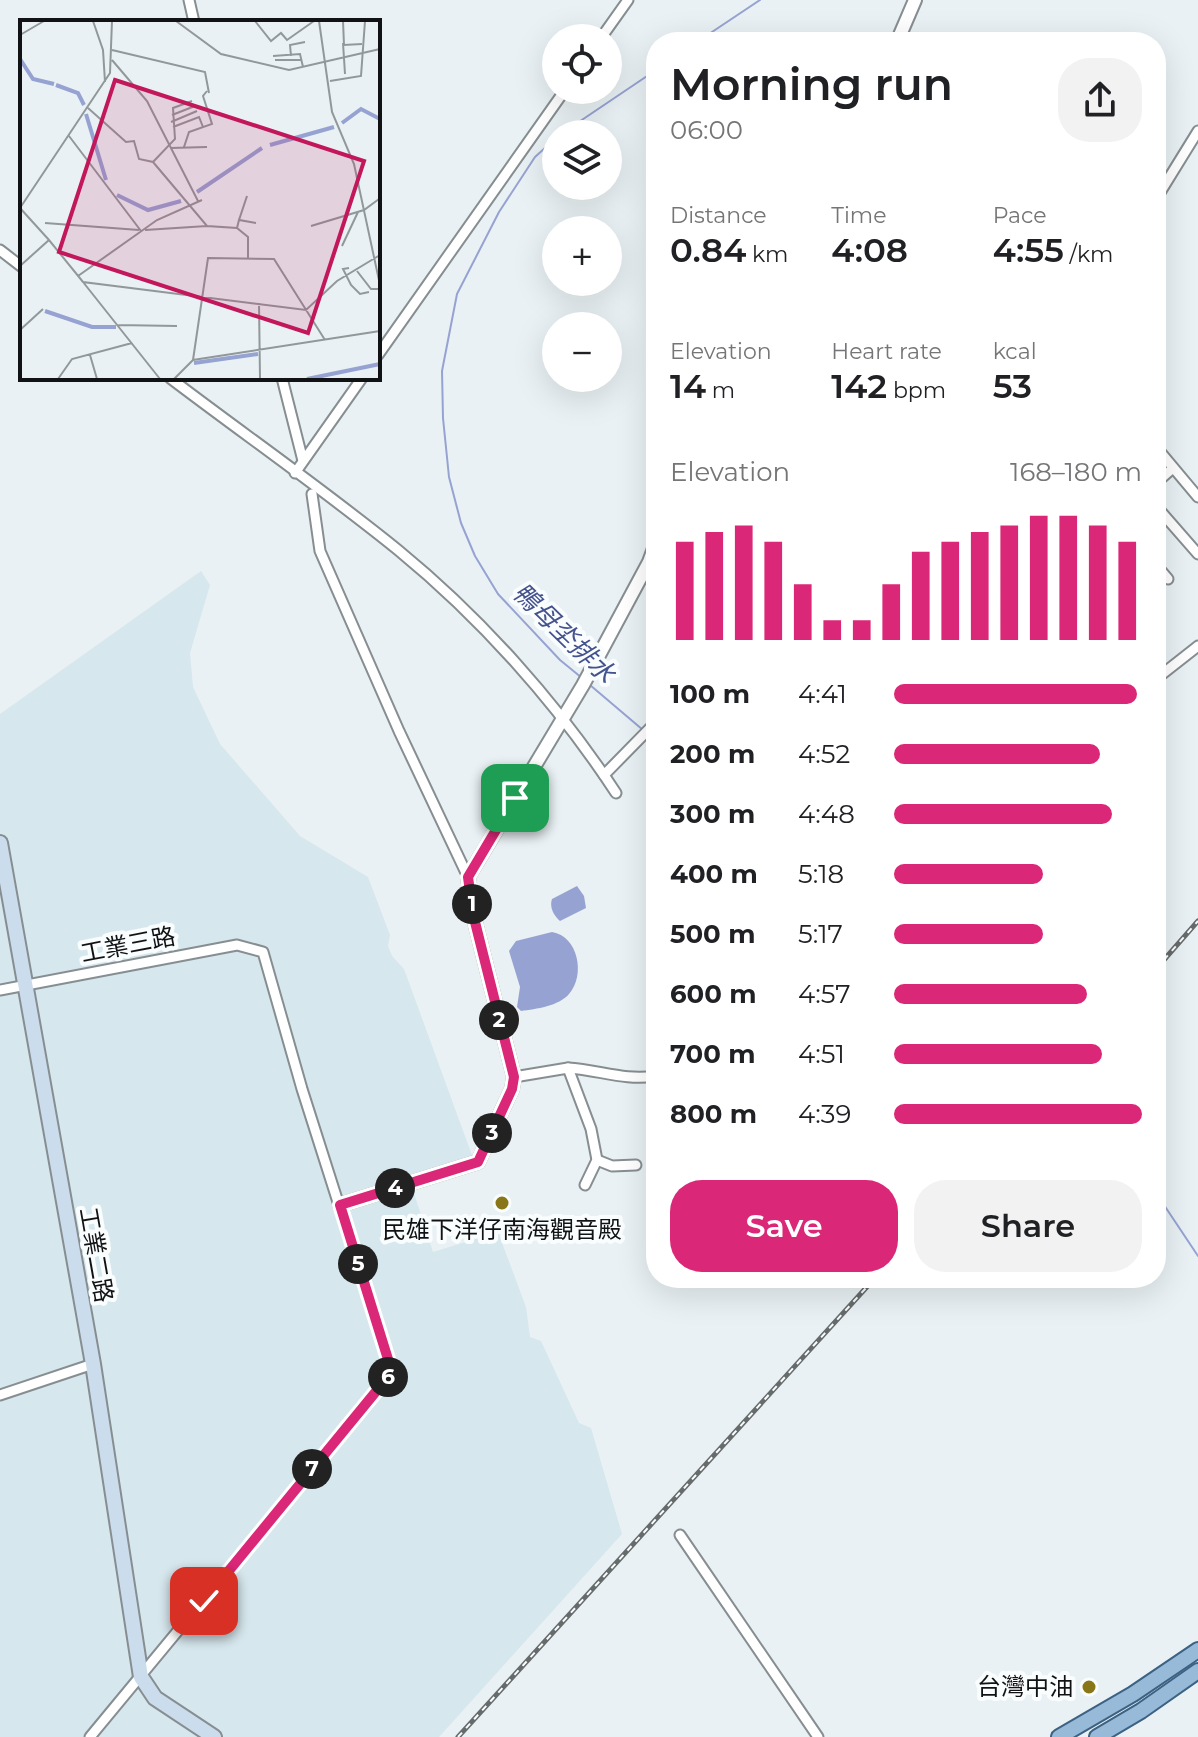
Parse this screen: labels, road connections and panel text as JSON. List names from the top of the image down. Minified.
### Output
{"streets":{"main road":["工業二路"],"street":["工業三路"]},"crossings":[["工業三路","工業二路"]],"water":["鴨母坔排水"],"places":["民雄下洋仔南海觀音殿","台灣中油"],"page":{"map_buttons":["+","−"],"heading":["Morning run","06:00"],"stats":[["Distance","0.84 km"],["Time","4:08"],["Pace","4:55 /km"],["Elevation","14 m"],["Heart rate","142 bpm"],["kcal","53"]],"chart":["Elevation","168–180 m"],"list":[{"name":"100 m","note":"4:41"},{"name":"200 m","note":"4:52"},{"name":"300 m","note":"4:48"},{"name":"400 m","note":"5:18"},{"name":"500 m","note":"5:17"},{"name":"600 m","note":"4:57"},{"name":"700 m","note":"4:51"},{"name":"800 m","note":"4:39"}],"pins":["1","2","3","4","5","6","7"],"buttons":["Save","Share"]}}
